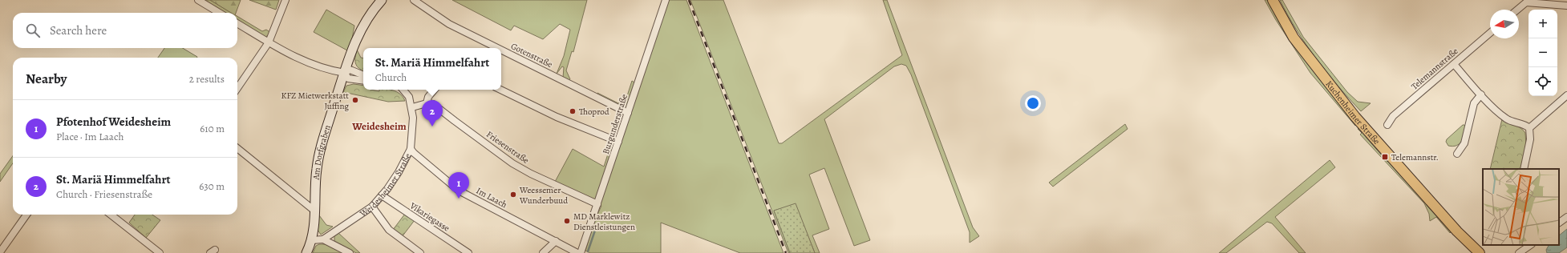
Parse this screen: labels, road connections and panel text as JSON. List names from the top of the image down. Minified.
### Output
{"streets":{"main road":["Kuchenheimer Straße"],"street":["Gotenstraße","Telemannstraße","Burgunderstraße","Friesenstraße","Am Dorfgraben","Weidesheimer Straße","Im Laach","Vikariegasse"]},"crossings":[["Gotenstraße","Burgunderstraße"],["Burgunderstraße","Friesenstraße"],["Weidesheimer Straße","Im Laach"],["Weidesheimer Straße","Vikariegasse"]],"districts":["Weidesheim"],"places":{"other":["KFZ Mietwerkstatt Juffing","Thoprod","Weessemer Wunderbuud","MD Marklewitz Dienstleistungen"],"transit":["Telemannstr."]},"north":"left","page":{"map_buttons":["+","−"],"search":"Search here","popup":["St. Mariä Himmelfahrt","Church"],"heading":["Nearby","2 results"],"list":[{"mark":"1","name":"Pfotenhof Weidesheim","note":"Place · Im Laach","value":"610 m"},{"mark":"2","name":"St. Mariä Himmelfahrt","note":"Church · Friesenstraße","value":"630 m"}],"pins":["2","1"]}}
